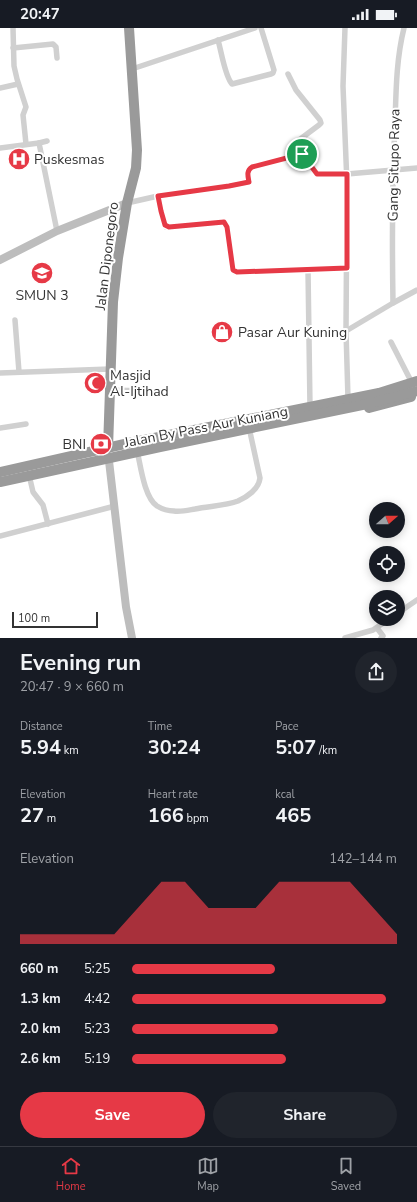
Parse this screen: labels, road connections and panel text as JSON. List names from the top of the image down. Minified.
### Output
{"streets":{"highway":["Jalan Diponegoro","Jalan By Pass Aur Kuniang"],"street":["Gang Situpo Raya"]},"crossings":[["Jalan Diponegoro","Jalan By Pass Aur Kuniang"]],"places":{"hospital":["Puskesmas"],"school or university":["SMUN 3"],"shop":["Pasar Aur Kuning"],"mosque":["Masjid Al-Ijtihad"],"bank":["BNI"]},"scale_bar":"100 m","north":"right","page":{"status":"20:47","scale":"100 m","heading":["Evening run","20:47 · 9 × 660 m"],"stats":[["Distance","5.94 km"],["Time","30:24"],["Pace","5:07 /km"],["Elevation","27 m"],["Heart rate","166 bpm"],["kcal","465"]],"chart":["Elevation","142–144 m"],"list":[{"name":"660 m","note":"5:25"},{"name":"1.3 km","note":"4:42"},{"name":"2.0 km","note":"5:23"},{"name":"2.6 km","note":"5:19"}],"buttons":["Save","Share"],"tabs":["Home","Map","Saved"]}}
